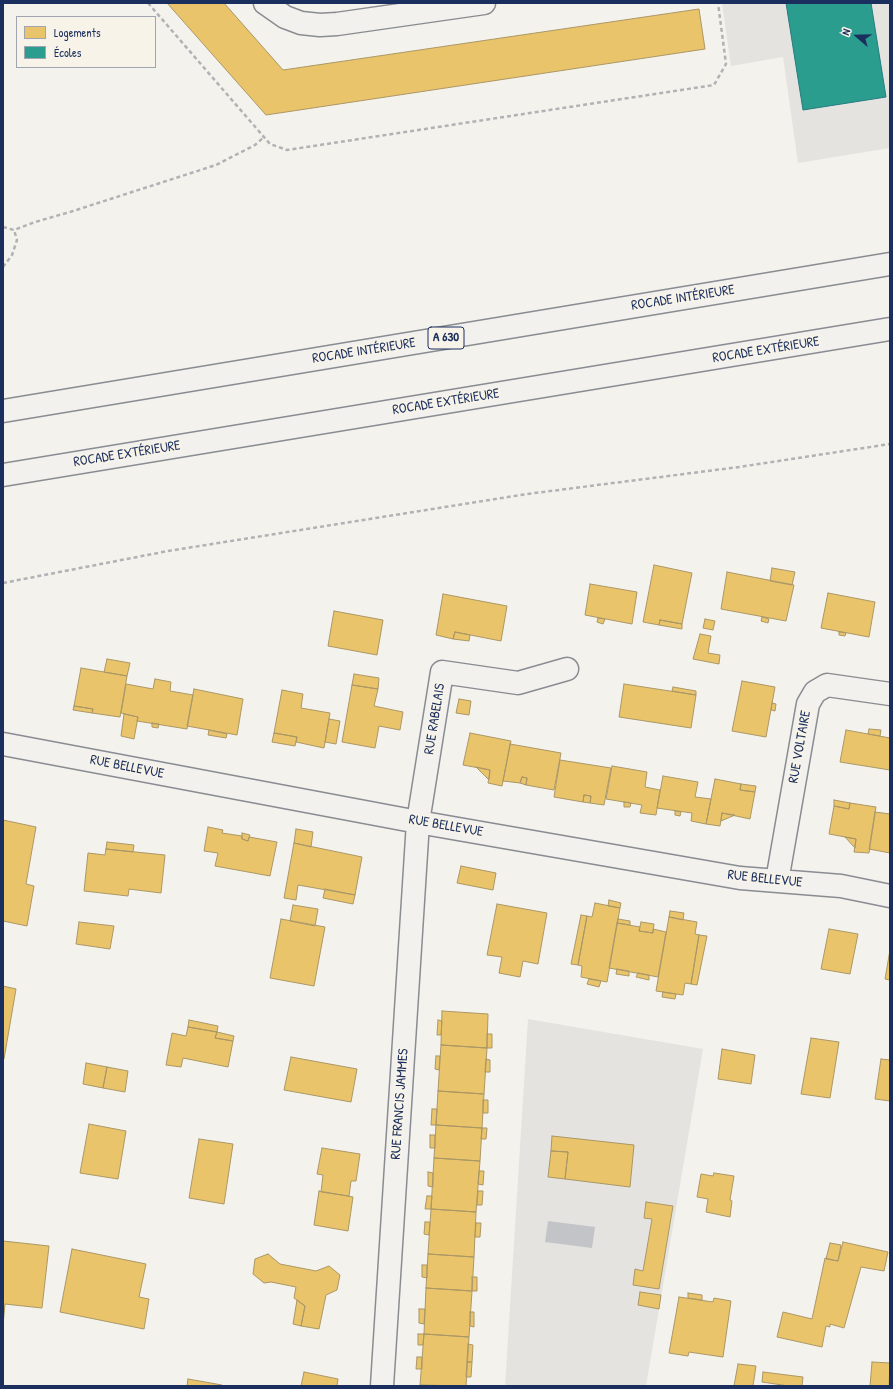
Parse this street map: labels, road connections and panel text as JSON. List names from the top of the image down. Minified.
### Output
{"streets":{"main road":["ROCADE INTÉRIEURE","A 630","ROCADE EXTÉRIEURE","RUE RABELAIS","RUE VOLTAIRE","RUE BELLEVUE","RUE FRANCIS JAMMES"]},"crossings":[["RUE RABELAIS","RUE BELLEVUE"],["RUE RABELAIS","RUE FRANCIS JAMMES"],["RUE VOLTAIRE","RUE BELLEVUE"],["RUE BELLEVUE","RUE FRANCIS JAMMES"]],"legend":["Logements","Écoles"],"north":"left"}
